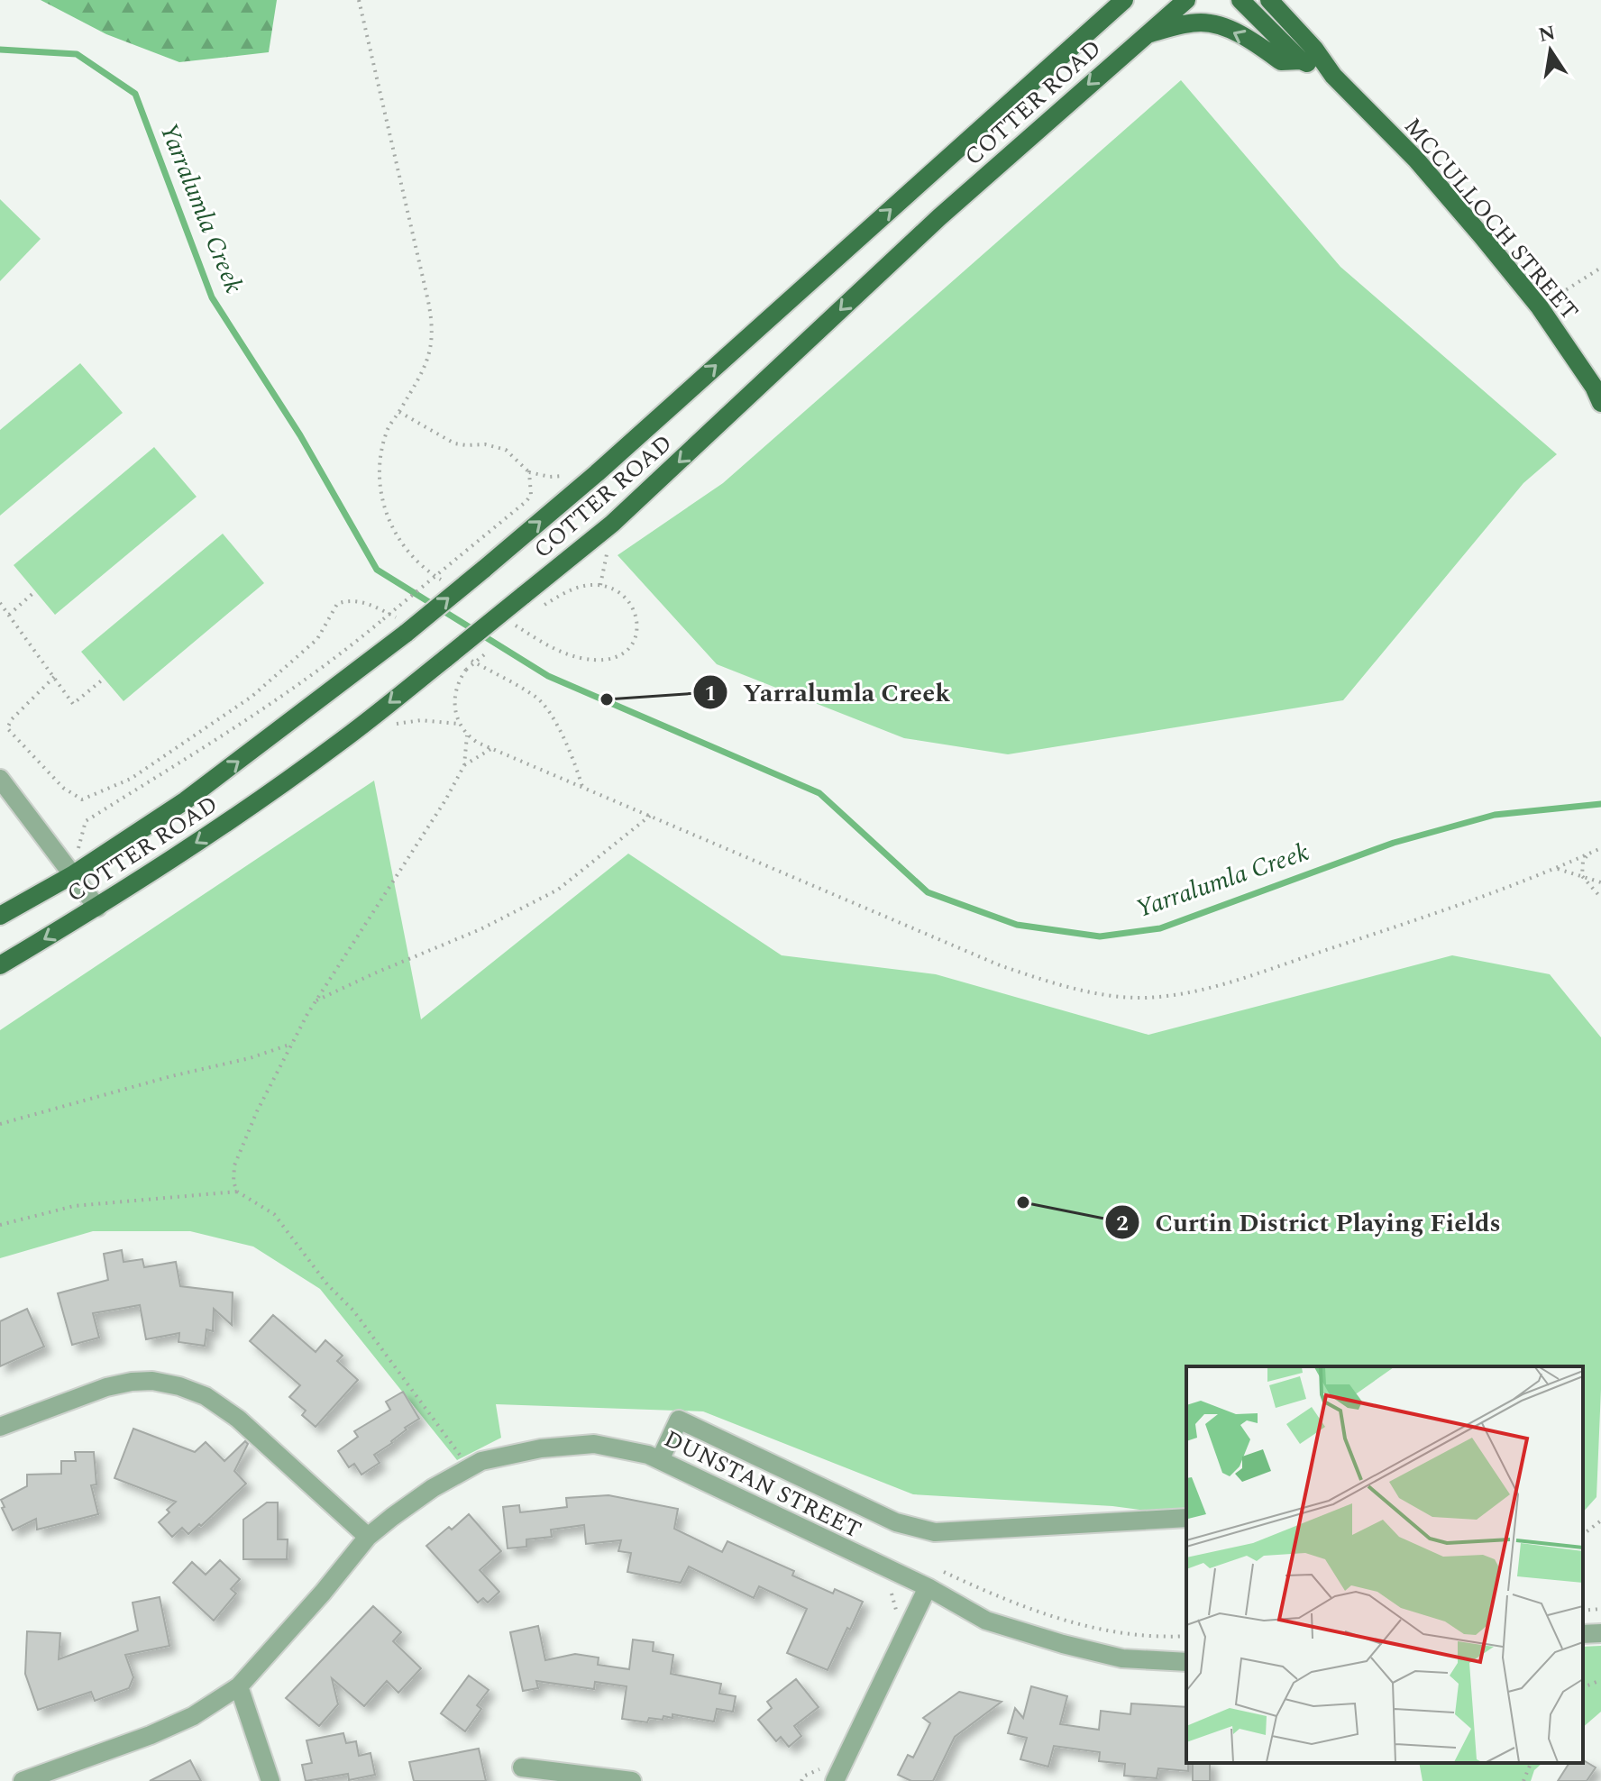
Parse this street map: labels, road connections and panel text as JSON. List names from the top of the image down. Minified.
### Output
{"streets":{"main road":["COTTER ROAD","MCCULLOCH STREET"],"street":["DUNSTAN STREET"]},"water":["Yarralumla Creek"],"places":["Yarralumla Creek","Curtin District Playing Fields"],"north":"top"}
